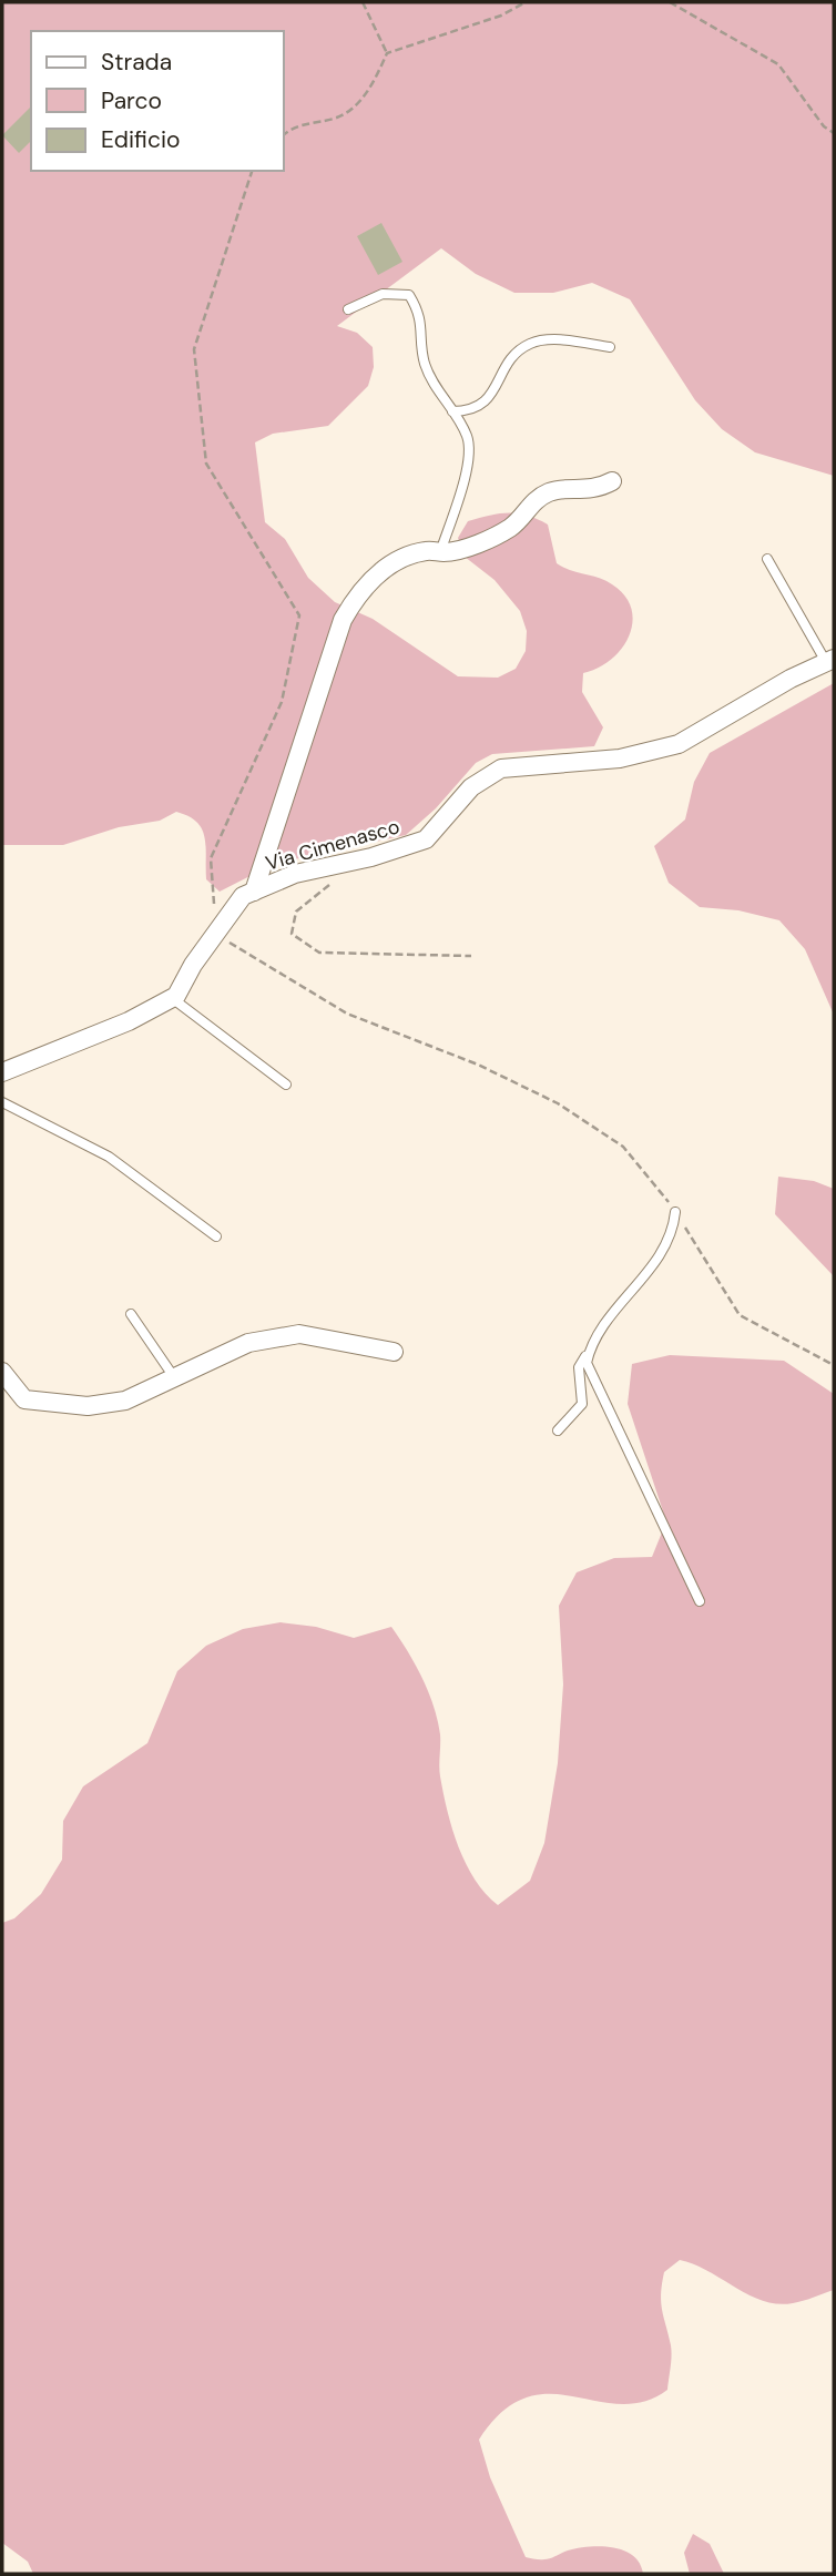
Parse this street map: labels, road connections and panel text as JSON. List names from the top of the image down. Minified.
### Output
{"streets":{"street":["Via Cimenasco"]},"legend":["Strada","Parco","Edificio"]}
